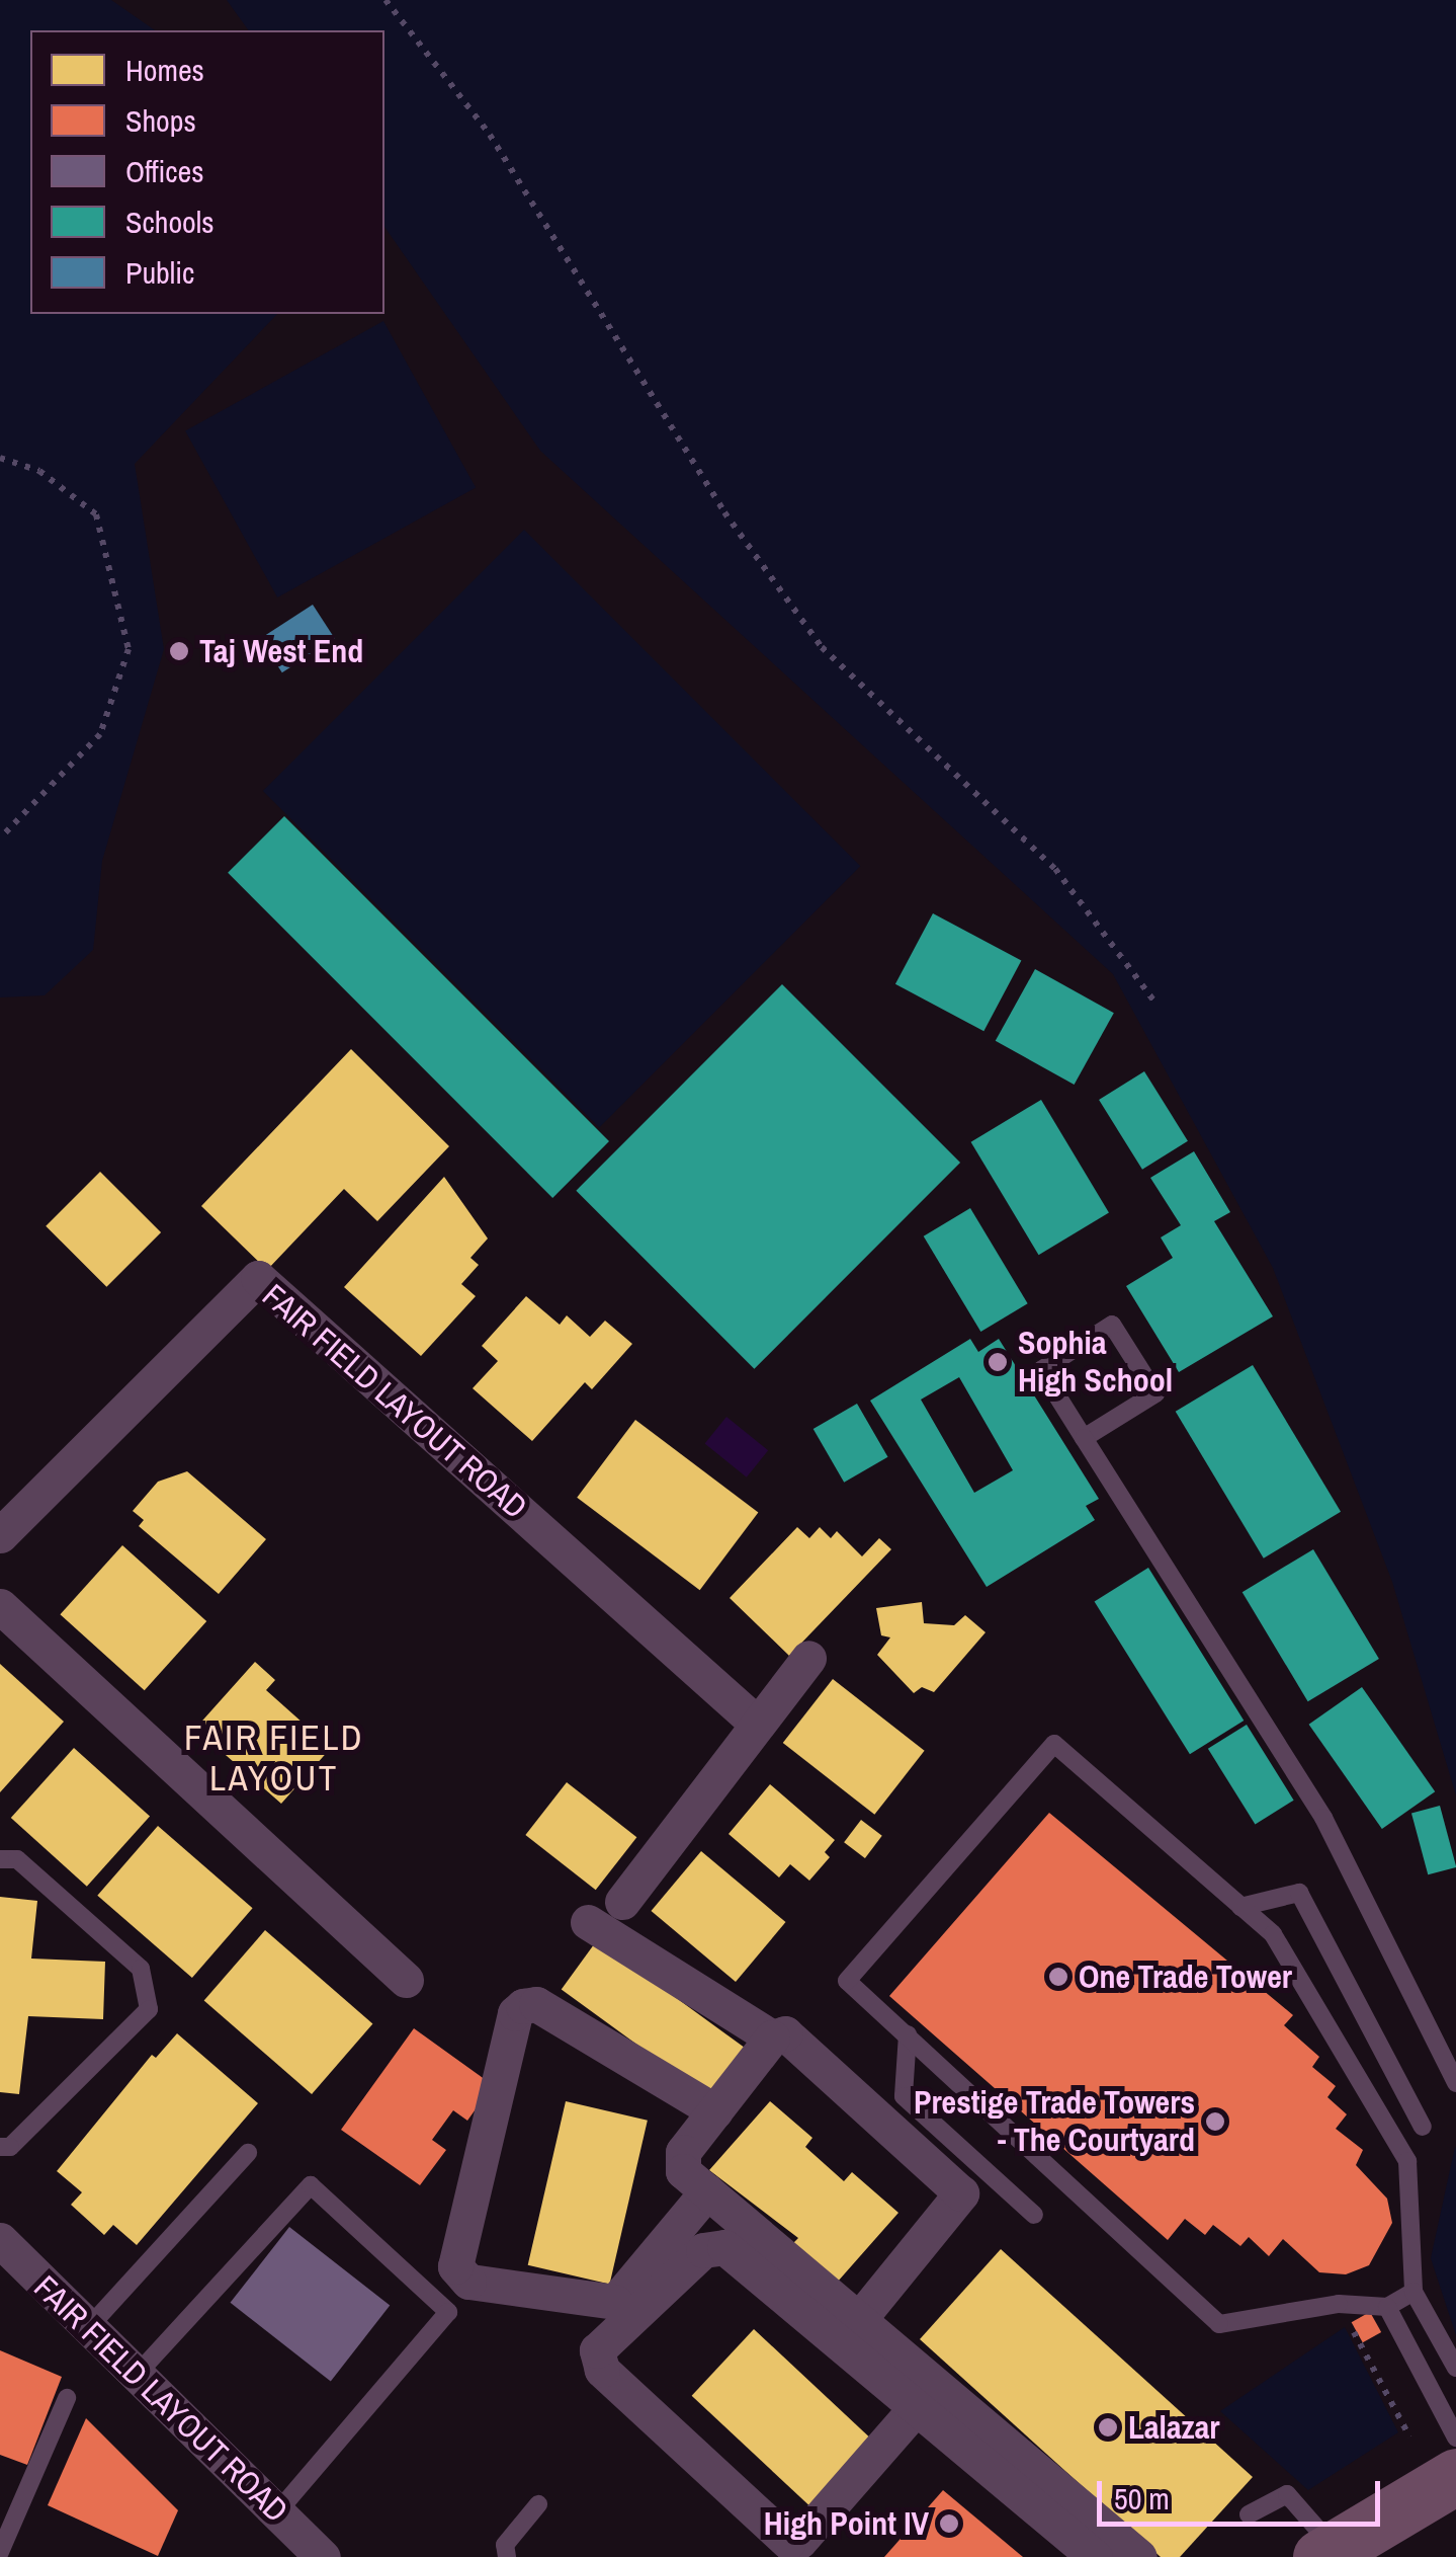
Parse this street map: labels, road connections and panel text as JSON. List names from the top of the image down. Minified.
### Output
{"streets":{"street":["FAIR FIELD LAYOUT ROAD"]},"districts":["FAIR FIELD LAYOUT"],"places":["Taj West End","Sophia High School","One Trade Tower","Prestige Trade Towers - The Courtyard","Lalazar","High Point IV"],"legend":["Homes","Shops","Offices","Schools","Public"],"scale_bar":"50 m"}
